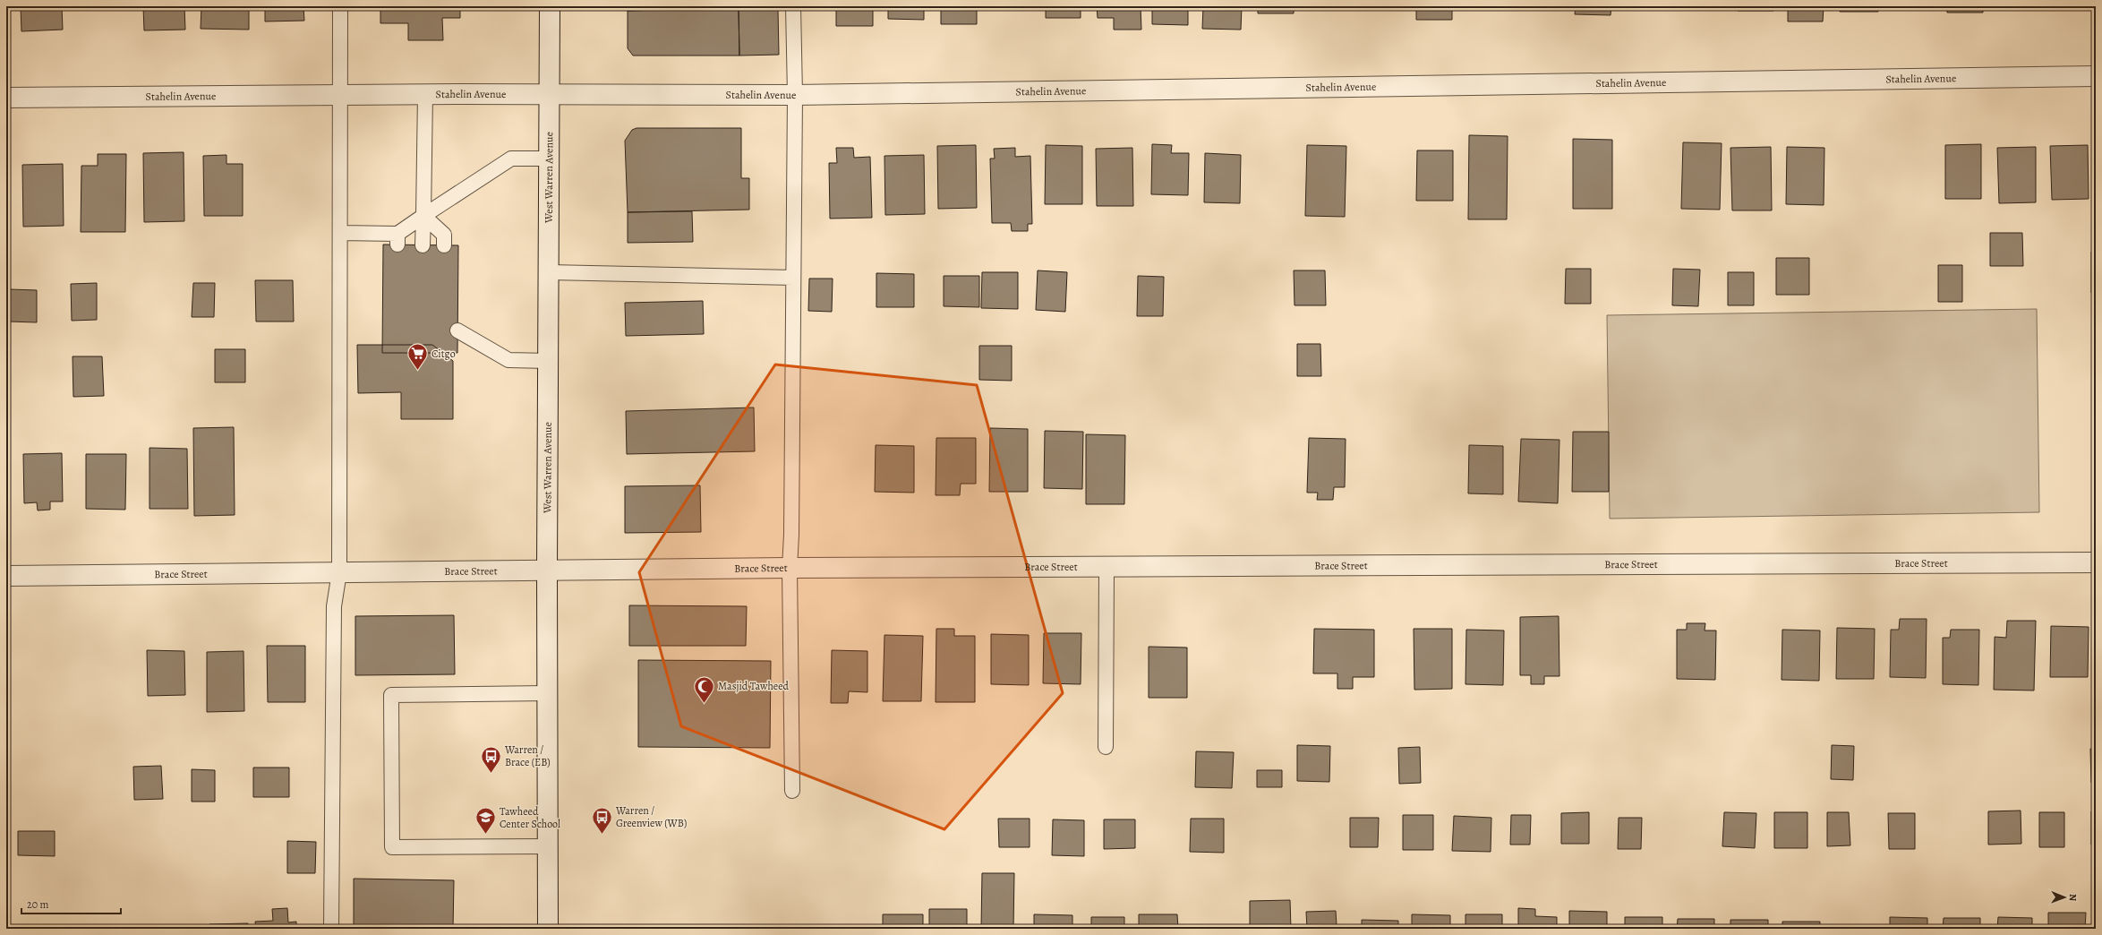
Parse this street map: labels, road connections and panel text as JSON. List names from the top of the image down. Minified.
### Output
{"streets":{"street":["Stahelin Avenue","West Warren Avenue","Brace Street"]},"crossings":[["Stahelin Avenue","West Warren Avenue"],["West Warren Avenue","Brace Street"]],"places":{"supermarket":["Citgo"],"mosque":["Masjid Tawheed"],"bus stop":["Warren / Brace (EB)","Warren / Greenview (WB)"],"school or university":["Tawheed Center School"]},"scale_bar":"20 m","north":"right"}
